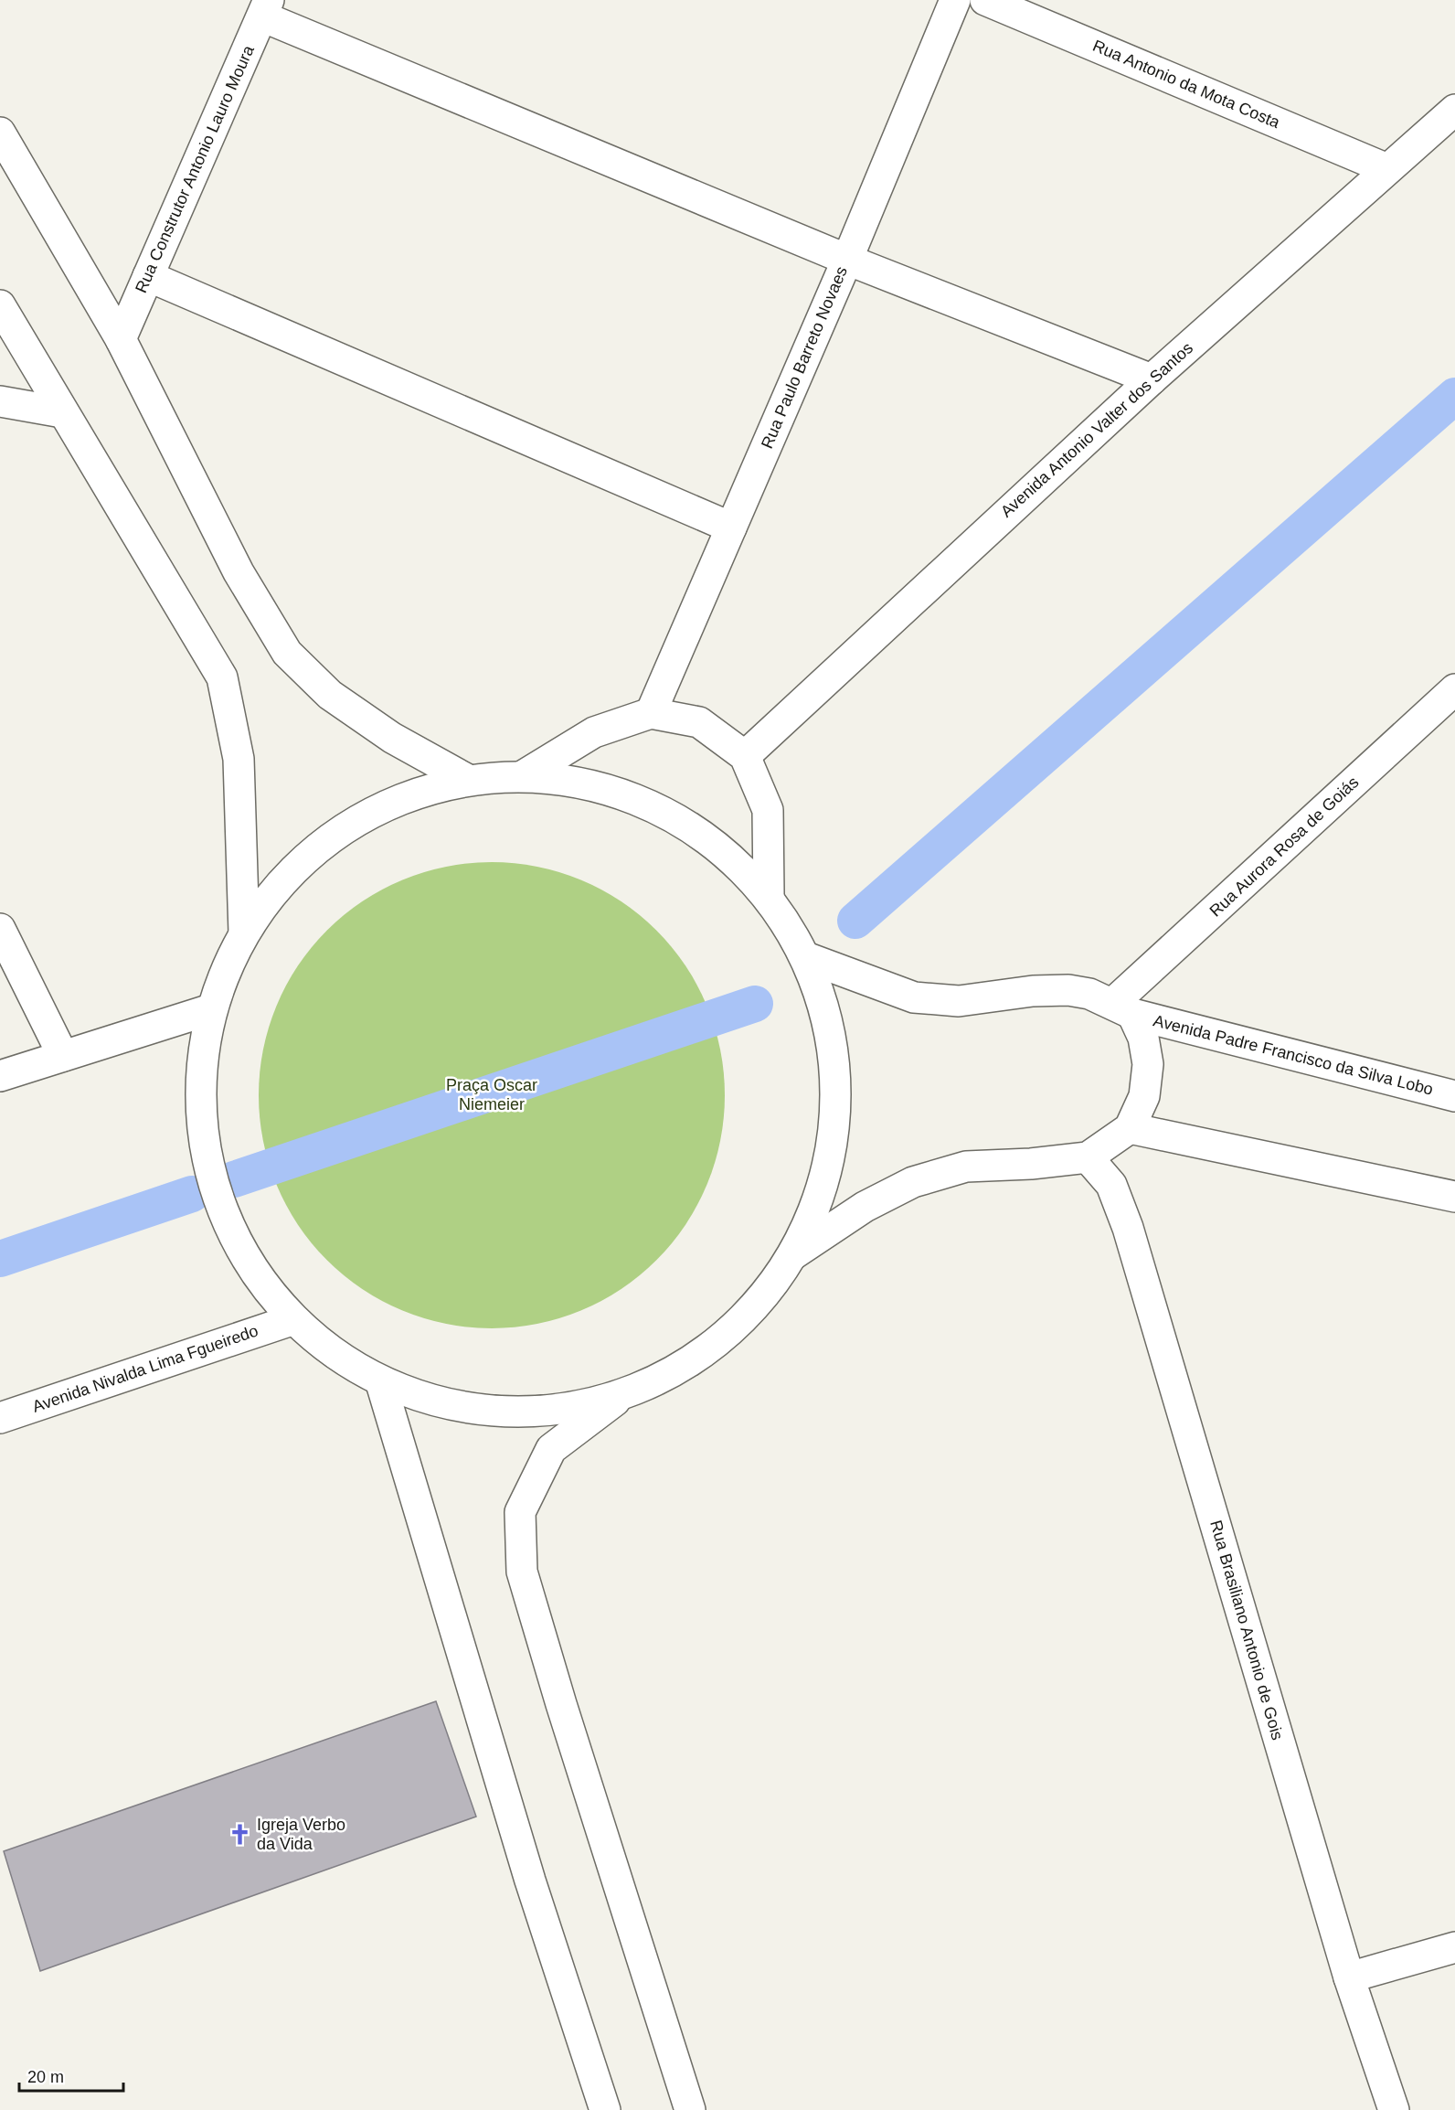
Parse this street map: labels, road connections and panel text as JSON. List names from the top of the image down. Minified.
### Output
{"streets":{"street":["Rua Antonio da Mota Costa","Rua Construtor Antonio Lauro Moura","Rua Paulo Barreto Novaes","Avenida Antonio Valter dos Santos","Rua Aurora Rosa de Goiás","Avenida Padre Francisco da Silva Lobo","Avenida Nivalda Lima Fgueiredo","Rua Brasiliano Antonio de Gois"]},"crossings":[["Rua Antonio da Mota Costa","Avenida Antonio Valter dos Santos"],["Rua Aurora Rosa de Goiás","Avenida Padre Francisco da Silva Lobo"]],"parks":["Praça Oscar Niemeier"],"places":{"church":["Igreja Verbo da Vida"]},"scale_bar":"20 m"}
